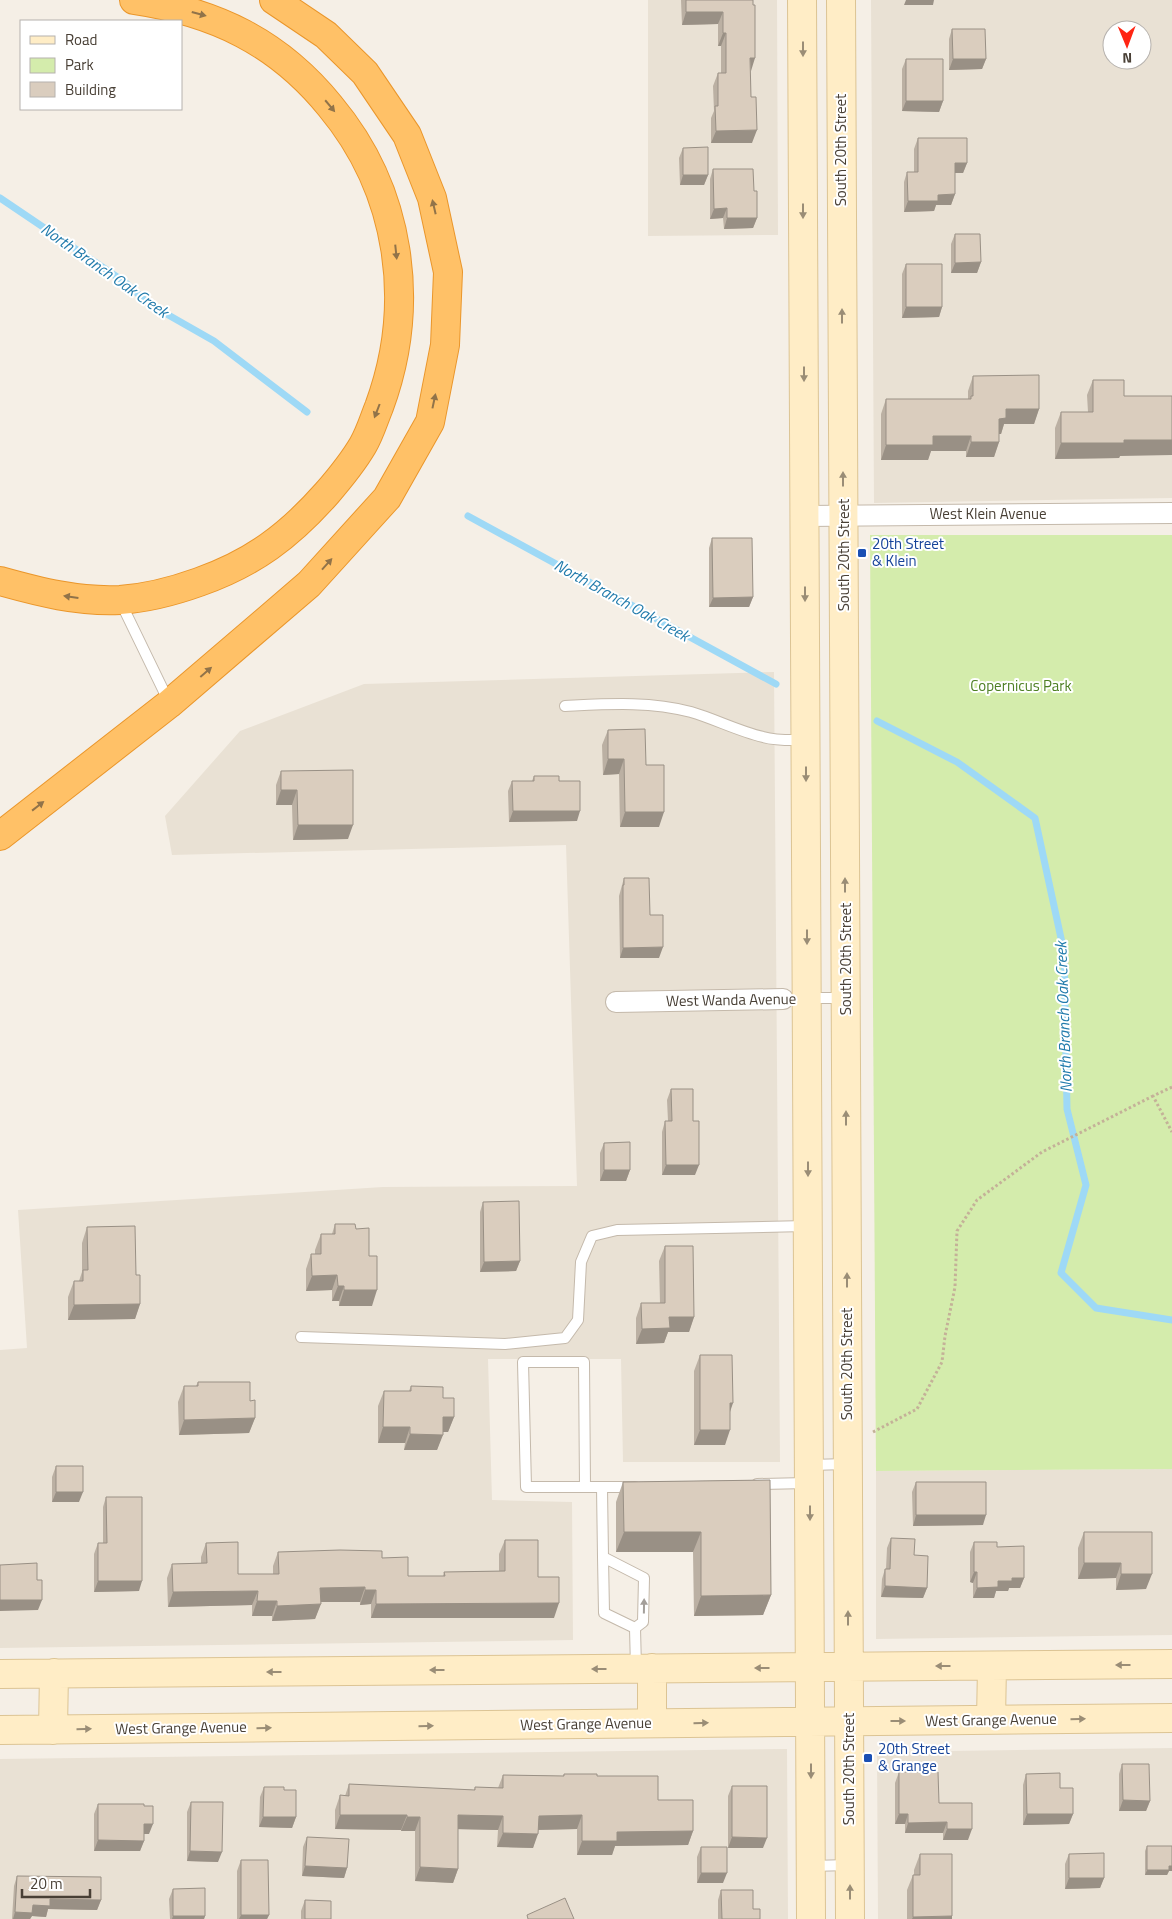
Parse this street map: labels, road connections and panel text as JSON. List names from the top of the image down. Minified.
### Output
{"streets":{"street":["South 20th Street","West Klein Avenue","West Wanda Avenue","West Grange Avenue"]},"crossings":[["South 20th Street","West Klein Avenue"],["South 20th Street","West Wanda Avenue"],["South 20th Street","West Grange Avenue"]],"water":["North Branch Oak Creek"],"parks":["Copernicus Park"],"places":{"transit":["20th Street & Klein","20th Street & Grange"]},"legend":["Road","Park","Building"],"scale_bar":"20 m","north":"bottom"}
